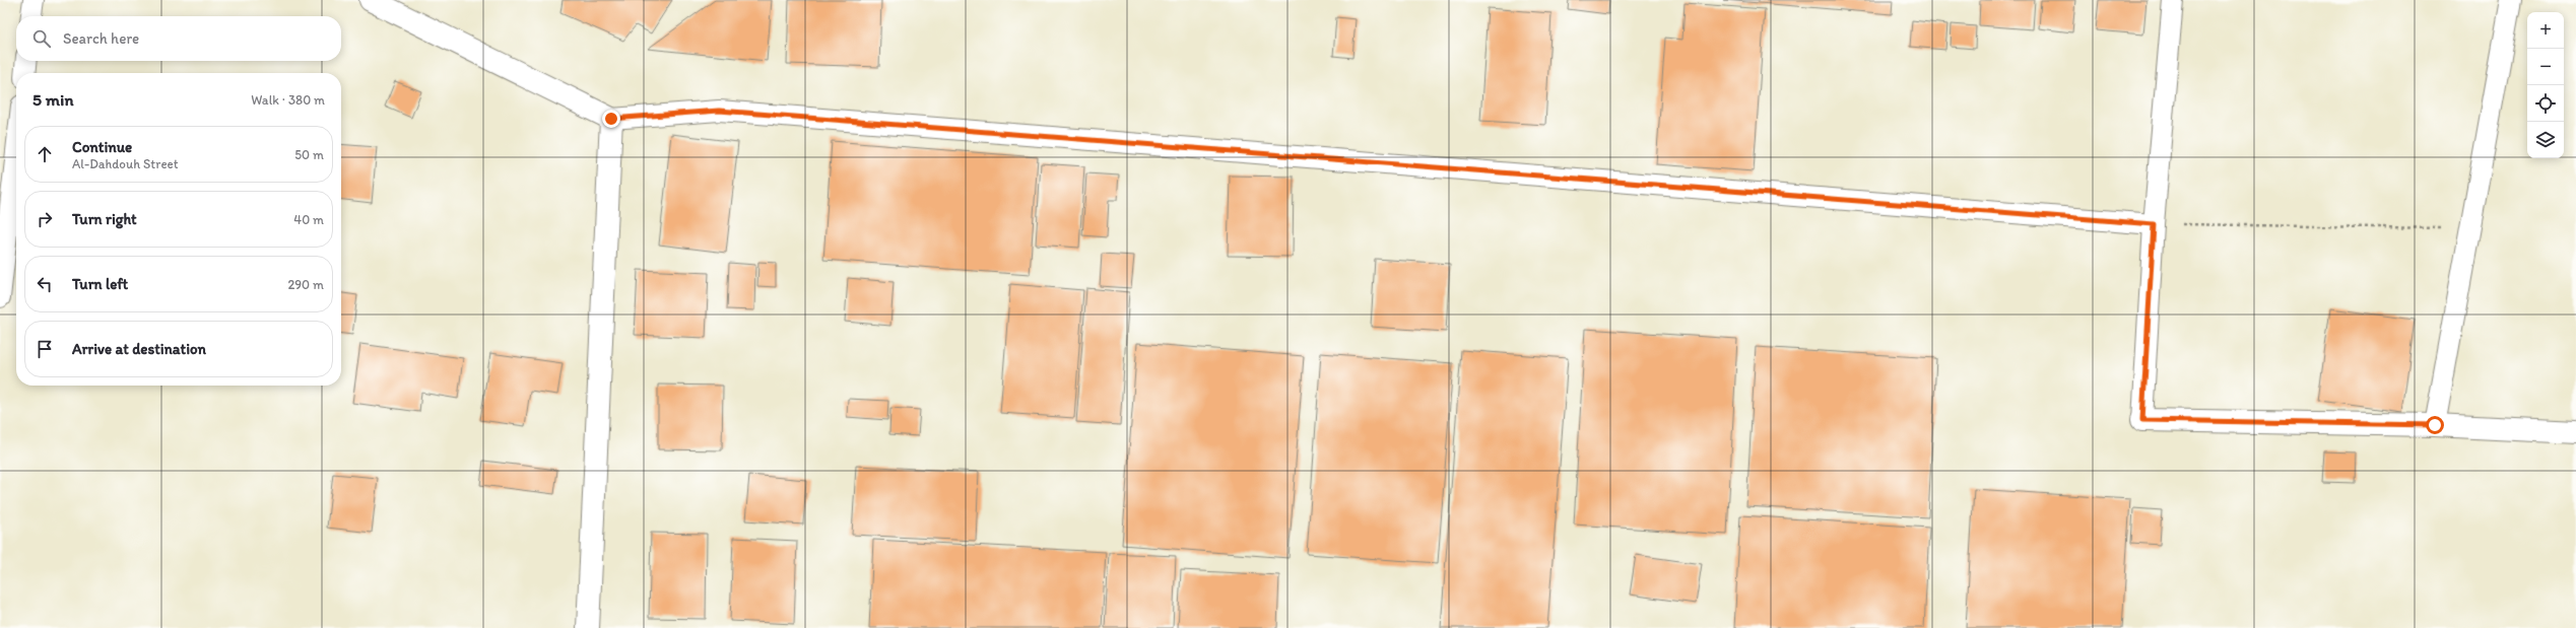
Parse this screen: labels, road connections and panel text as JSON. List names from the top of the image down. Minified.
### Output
{"page":{"map_buttons":["+","−"],"search":"Search here","heading":["5 min","Walk · 380 m"],"list":[["Continue","Al-Dahdouh Street","50 m"],["Turn right","40 m"],["Turn left","290 m"],"Arrive at destination"]}}
